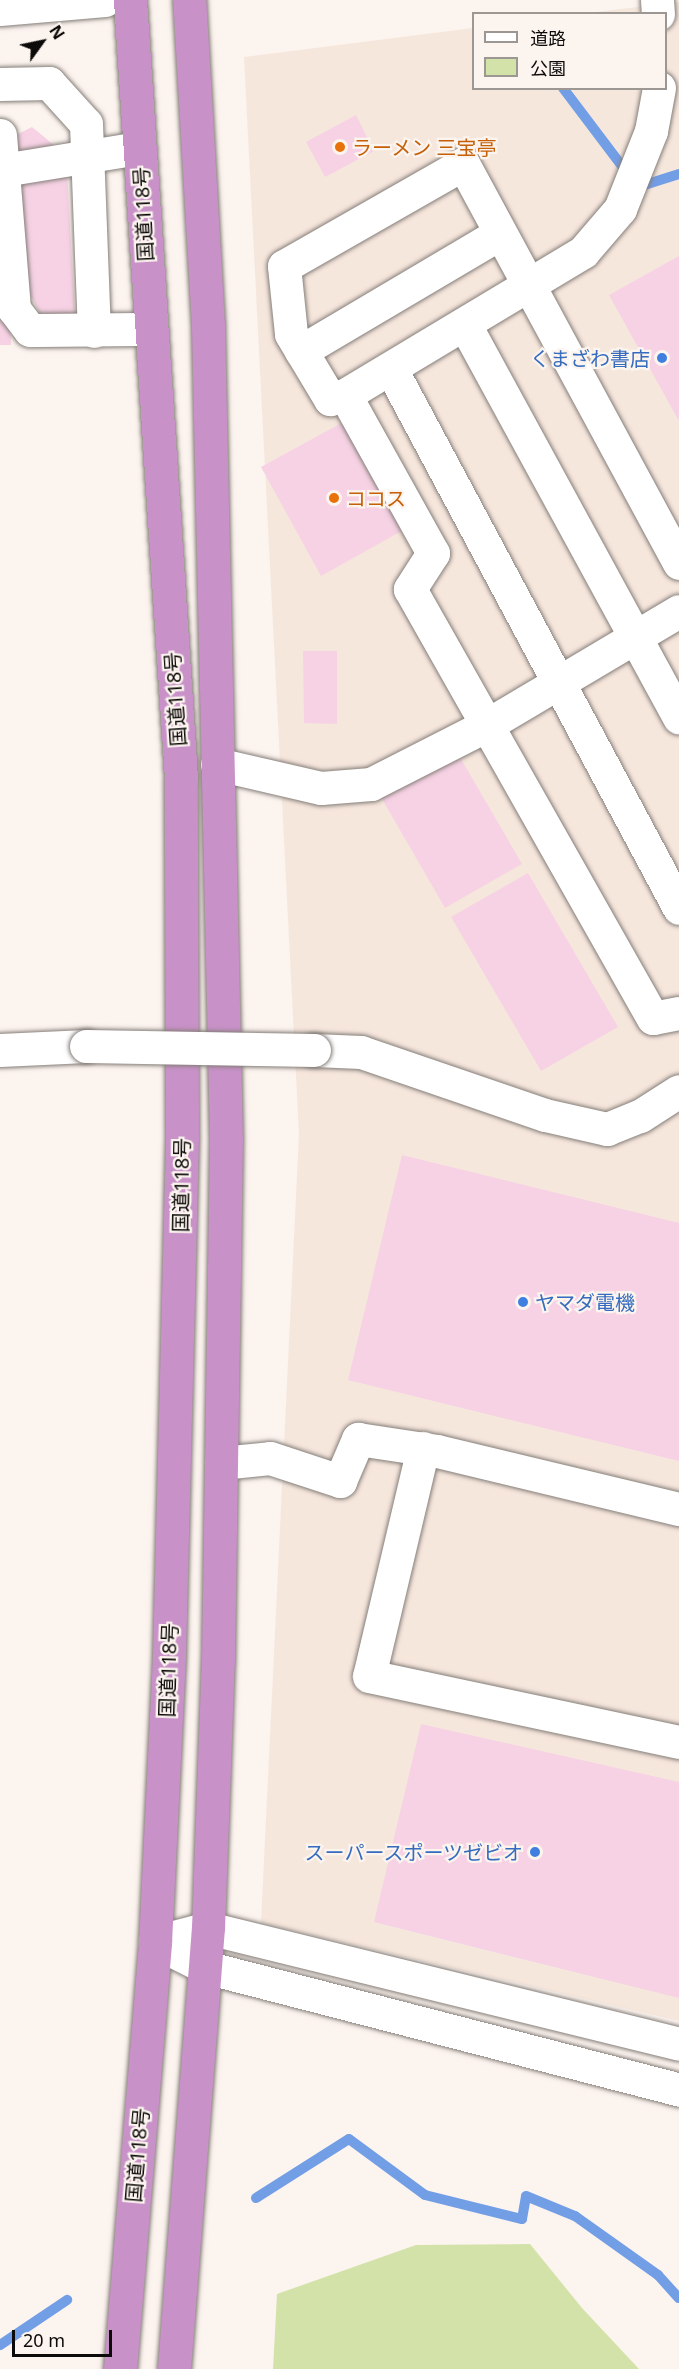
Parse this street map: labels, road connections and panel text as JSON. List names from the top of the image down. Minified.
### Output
{"streets":{"highway":["国道118号"]},"places":["ラーメン 三宝亭","くまざわ書店","ココス","ヤマダ電機","スーパースポーツゼビオ"],"legend":["道路","公園"],"scale_bar":"20 m","north":"top right"}
